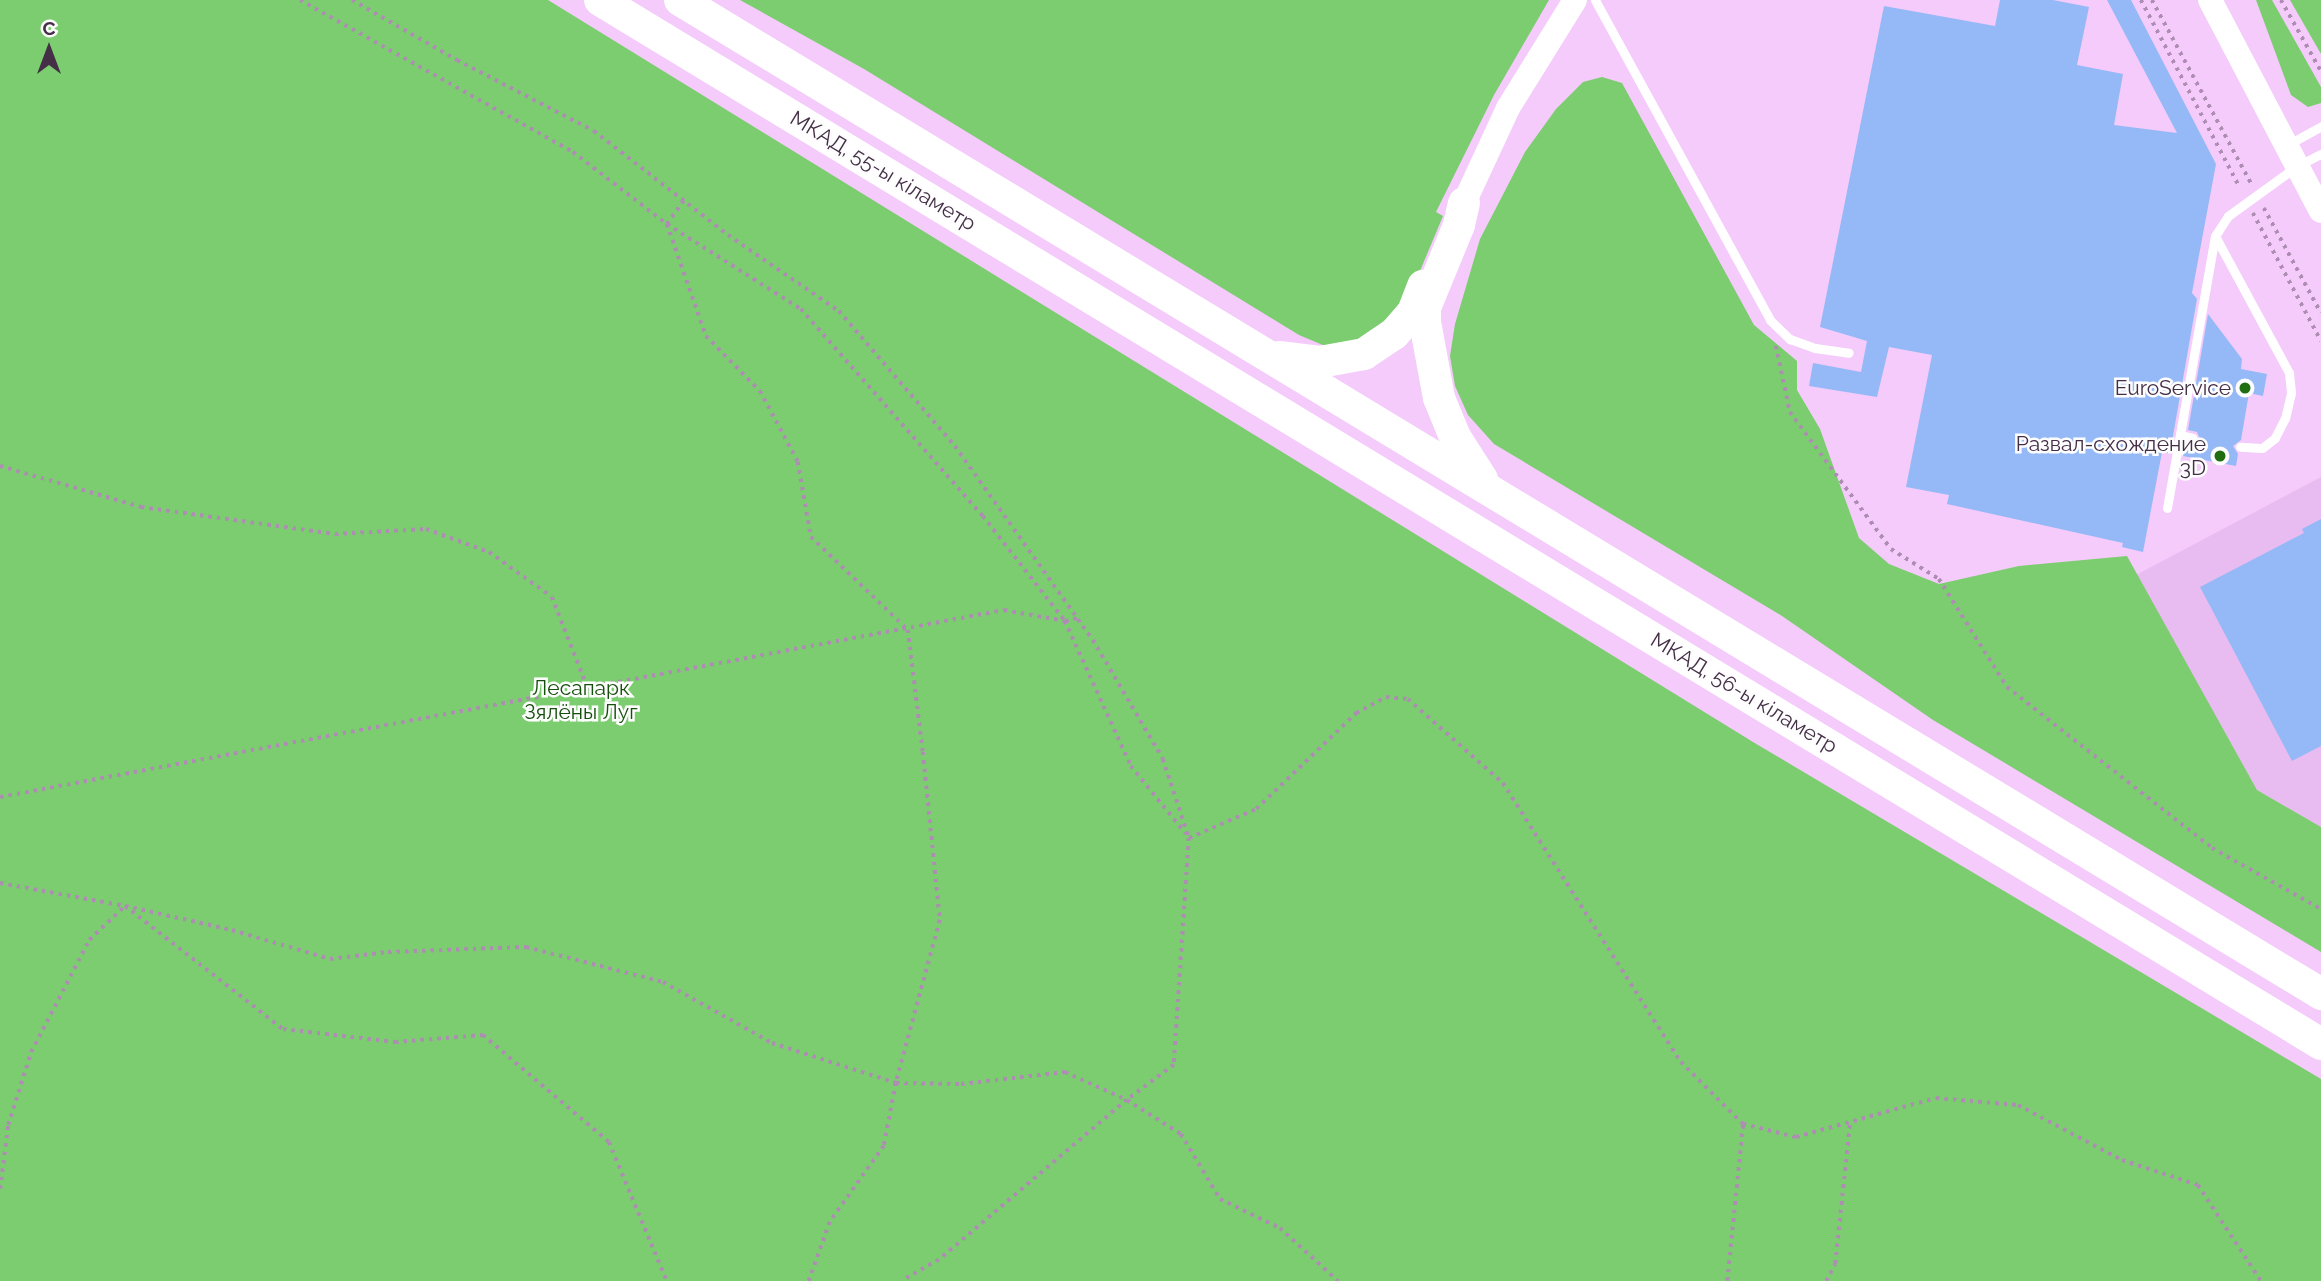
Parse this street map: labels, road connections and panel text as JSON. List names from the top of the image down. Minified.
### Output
{"streets":{"highway":["МКАД, 55-ы кіламетр","МКАД, 56-ы кіламетр"]},"crossings":[["МКАД, 55-ы кіламетр","МКАД, 56-ы кіламетр"]],"parks":["Лесапарк Зялёны Луг"],"places":["EuroService","Развал-схождение 3D"],"north":"top"}
